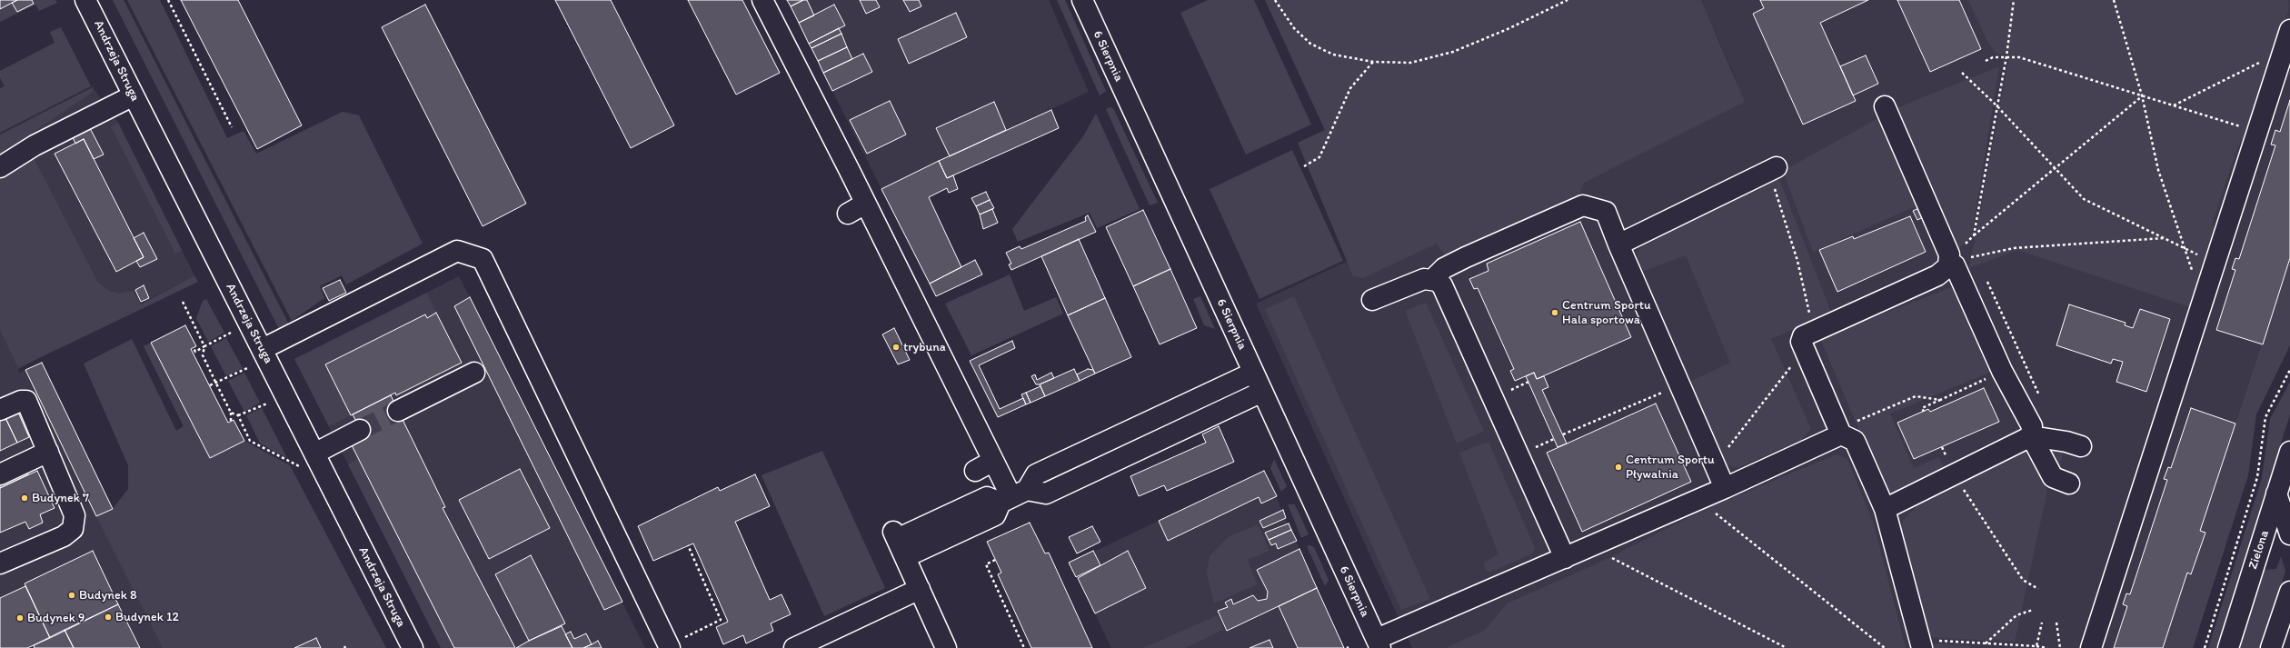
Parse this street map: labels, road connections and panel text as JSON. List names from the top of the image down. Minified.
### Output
{"streets":{"street":["6 Sierpnia","Andrzeja Struga","Zielona"]},"places":["Centrum Sportu Hala sportowa","trybuna","Centrum Sportu Pływalnia","Budynek 7","Budynek 8","Budynek 12","Budynek 9"]}
